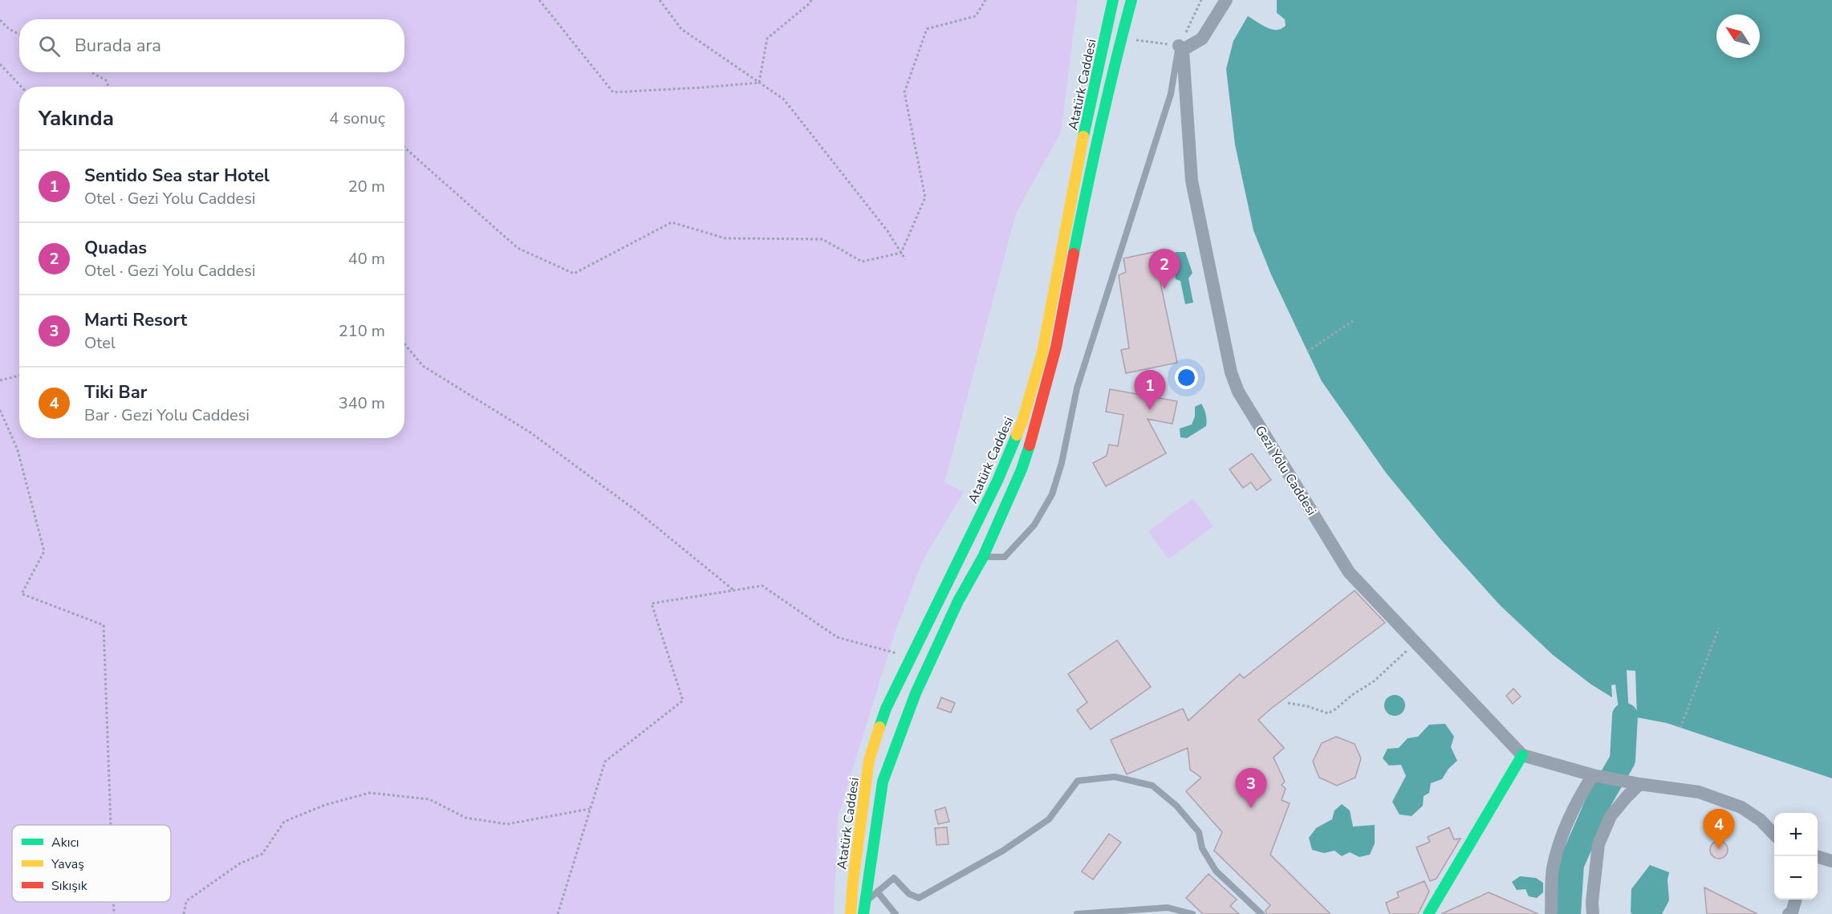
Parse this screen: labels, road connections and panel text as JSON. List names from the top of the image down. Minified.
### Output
{"streets":{"street":["Atatürk Caddesi","Gezi Yolu Caddesi"]},"legend":["Akıcı","Yavaş","Sıkışık"],"north":"top left","page":{"search":"Burada ara","heading":["Yakında","4 sonuç"],"list":[{"mark":"1","name":"Sentido Sea star Hotel","note":"Otel · Gezi Yolu Caddesi","value":"20 m"},{"mark":"2","name":"Quadas","note":"Otel · Gezi Yolu Caddesi","value":"40 m"},{"mark":"3","name":"Marti Resort","note":"Otel","value":"210 m"},{"mark":"4","name":"Tiki Bar","note":"Bar · Gezi Yolu Caddesi","value":"340 m"}],"pins":["2","1","3","4"],"map_buttons":["+","−"]}}
